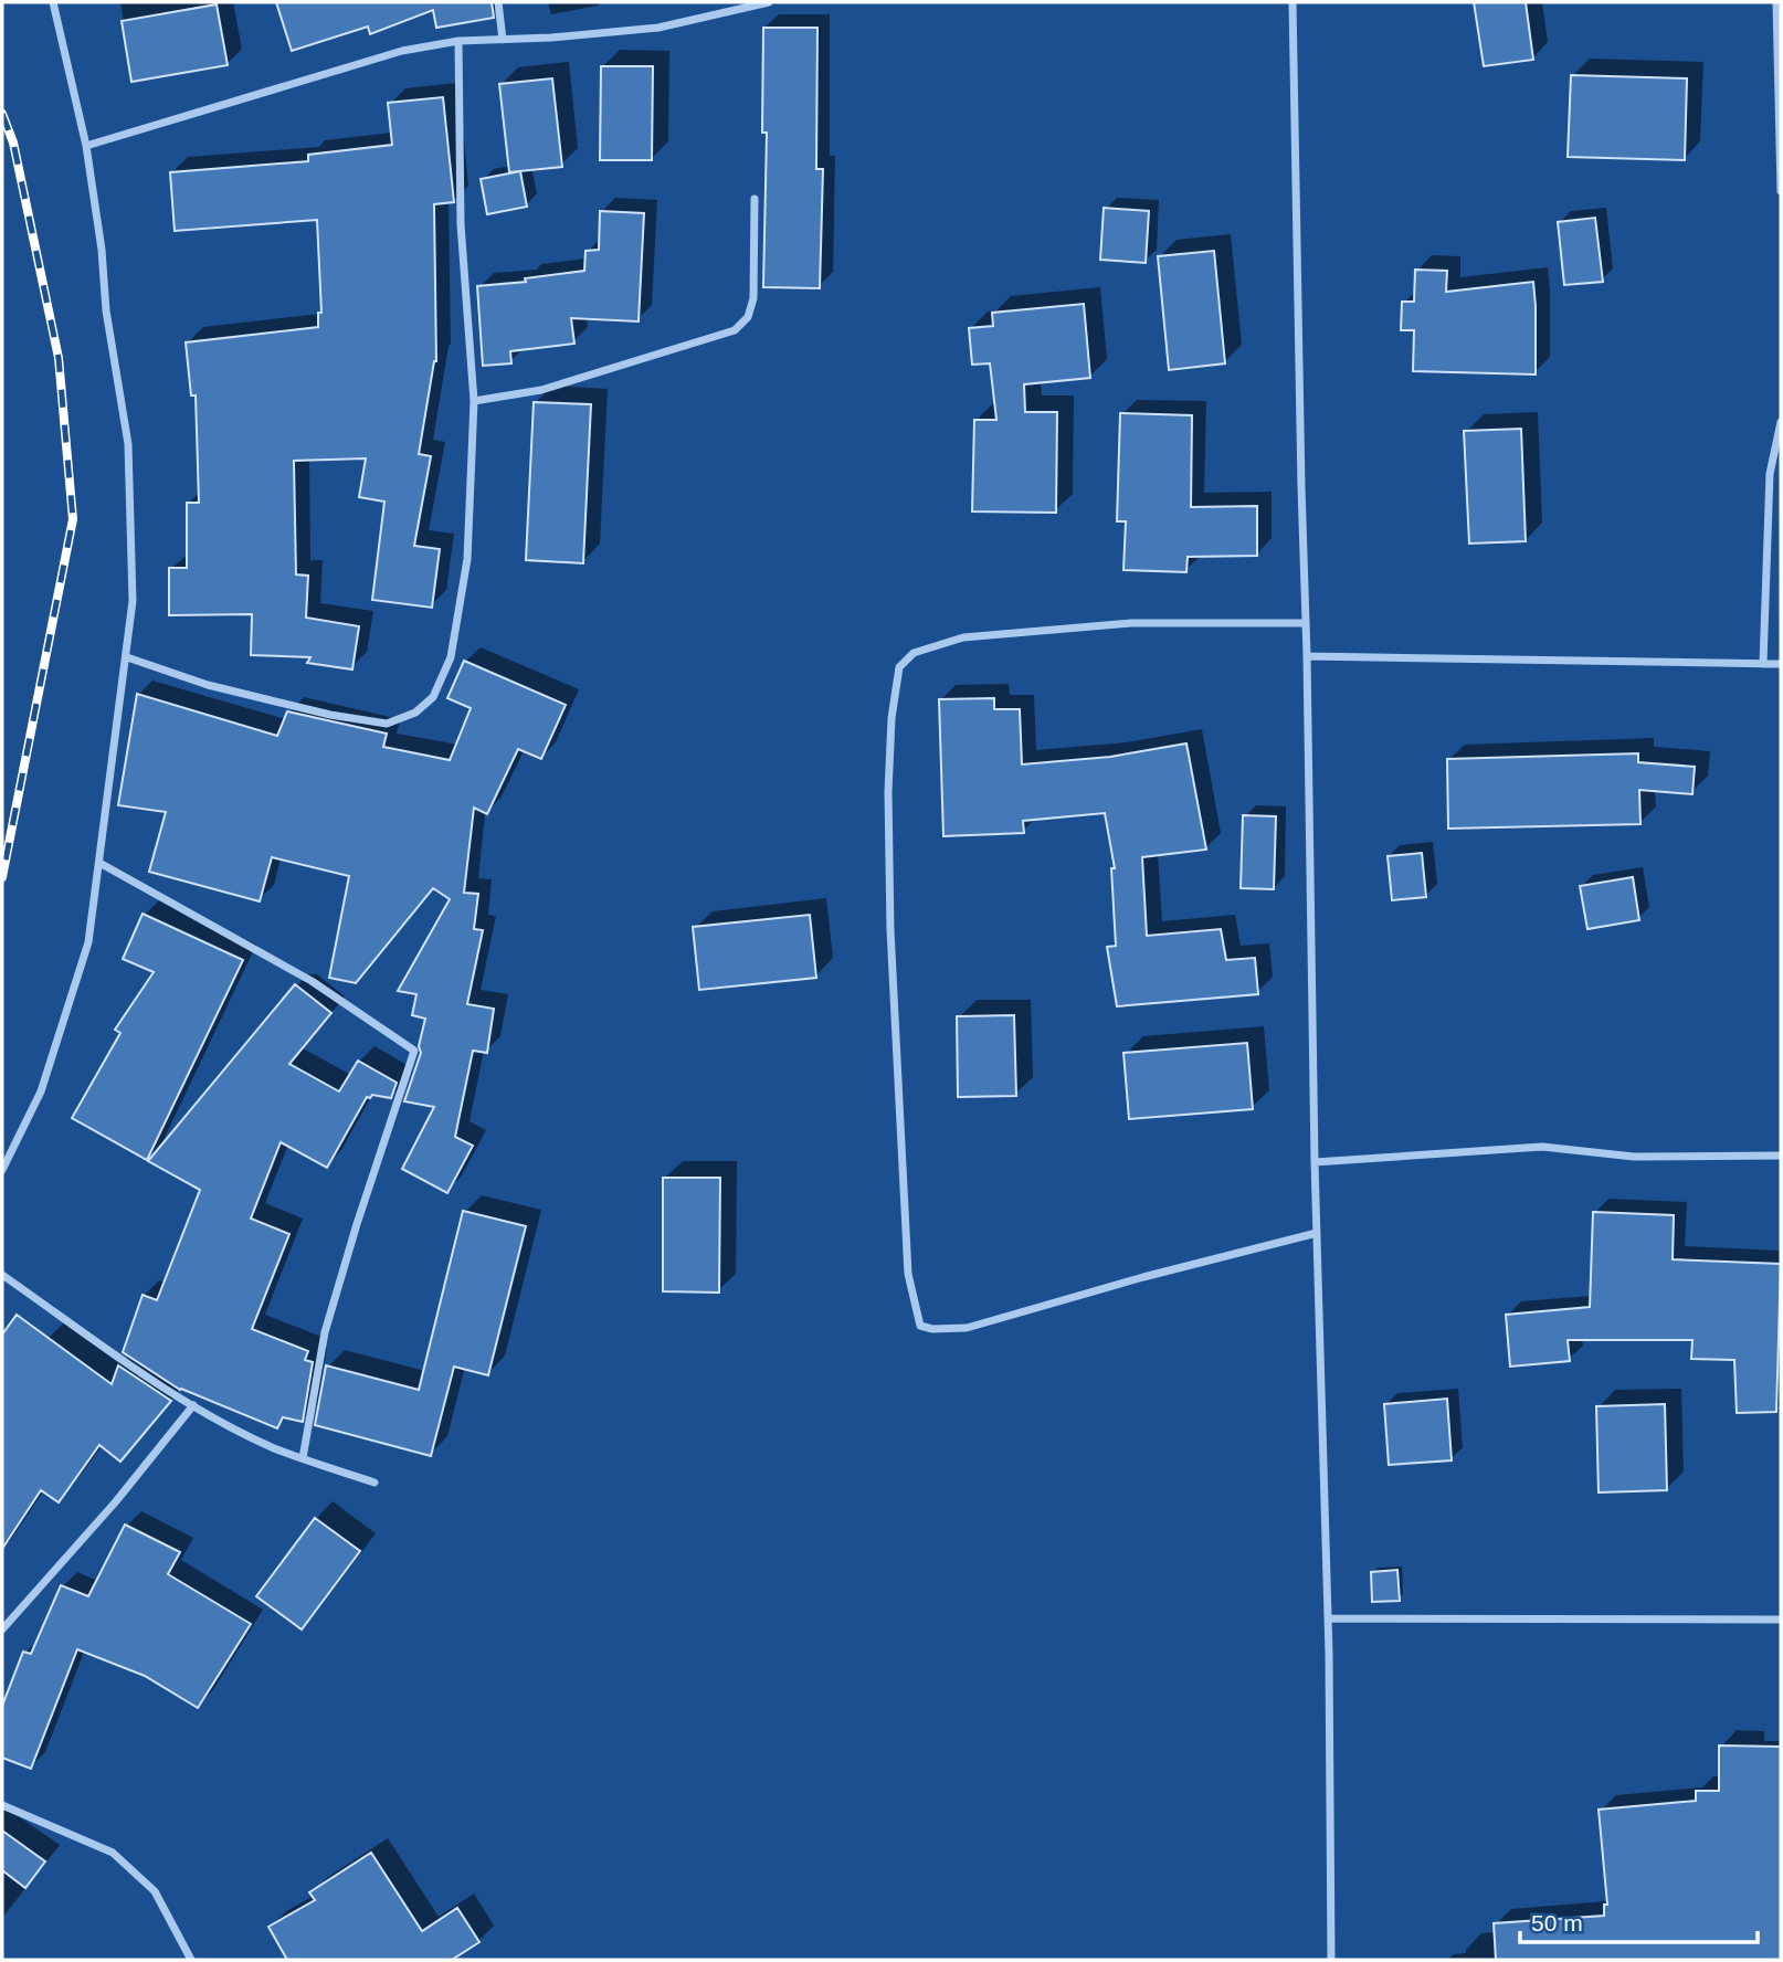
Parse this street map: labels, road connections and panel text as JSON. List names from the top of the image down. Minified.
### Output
{"scale_bar":"50 m"}
